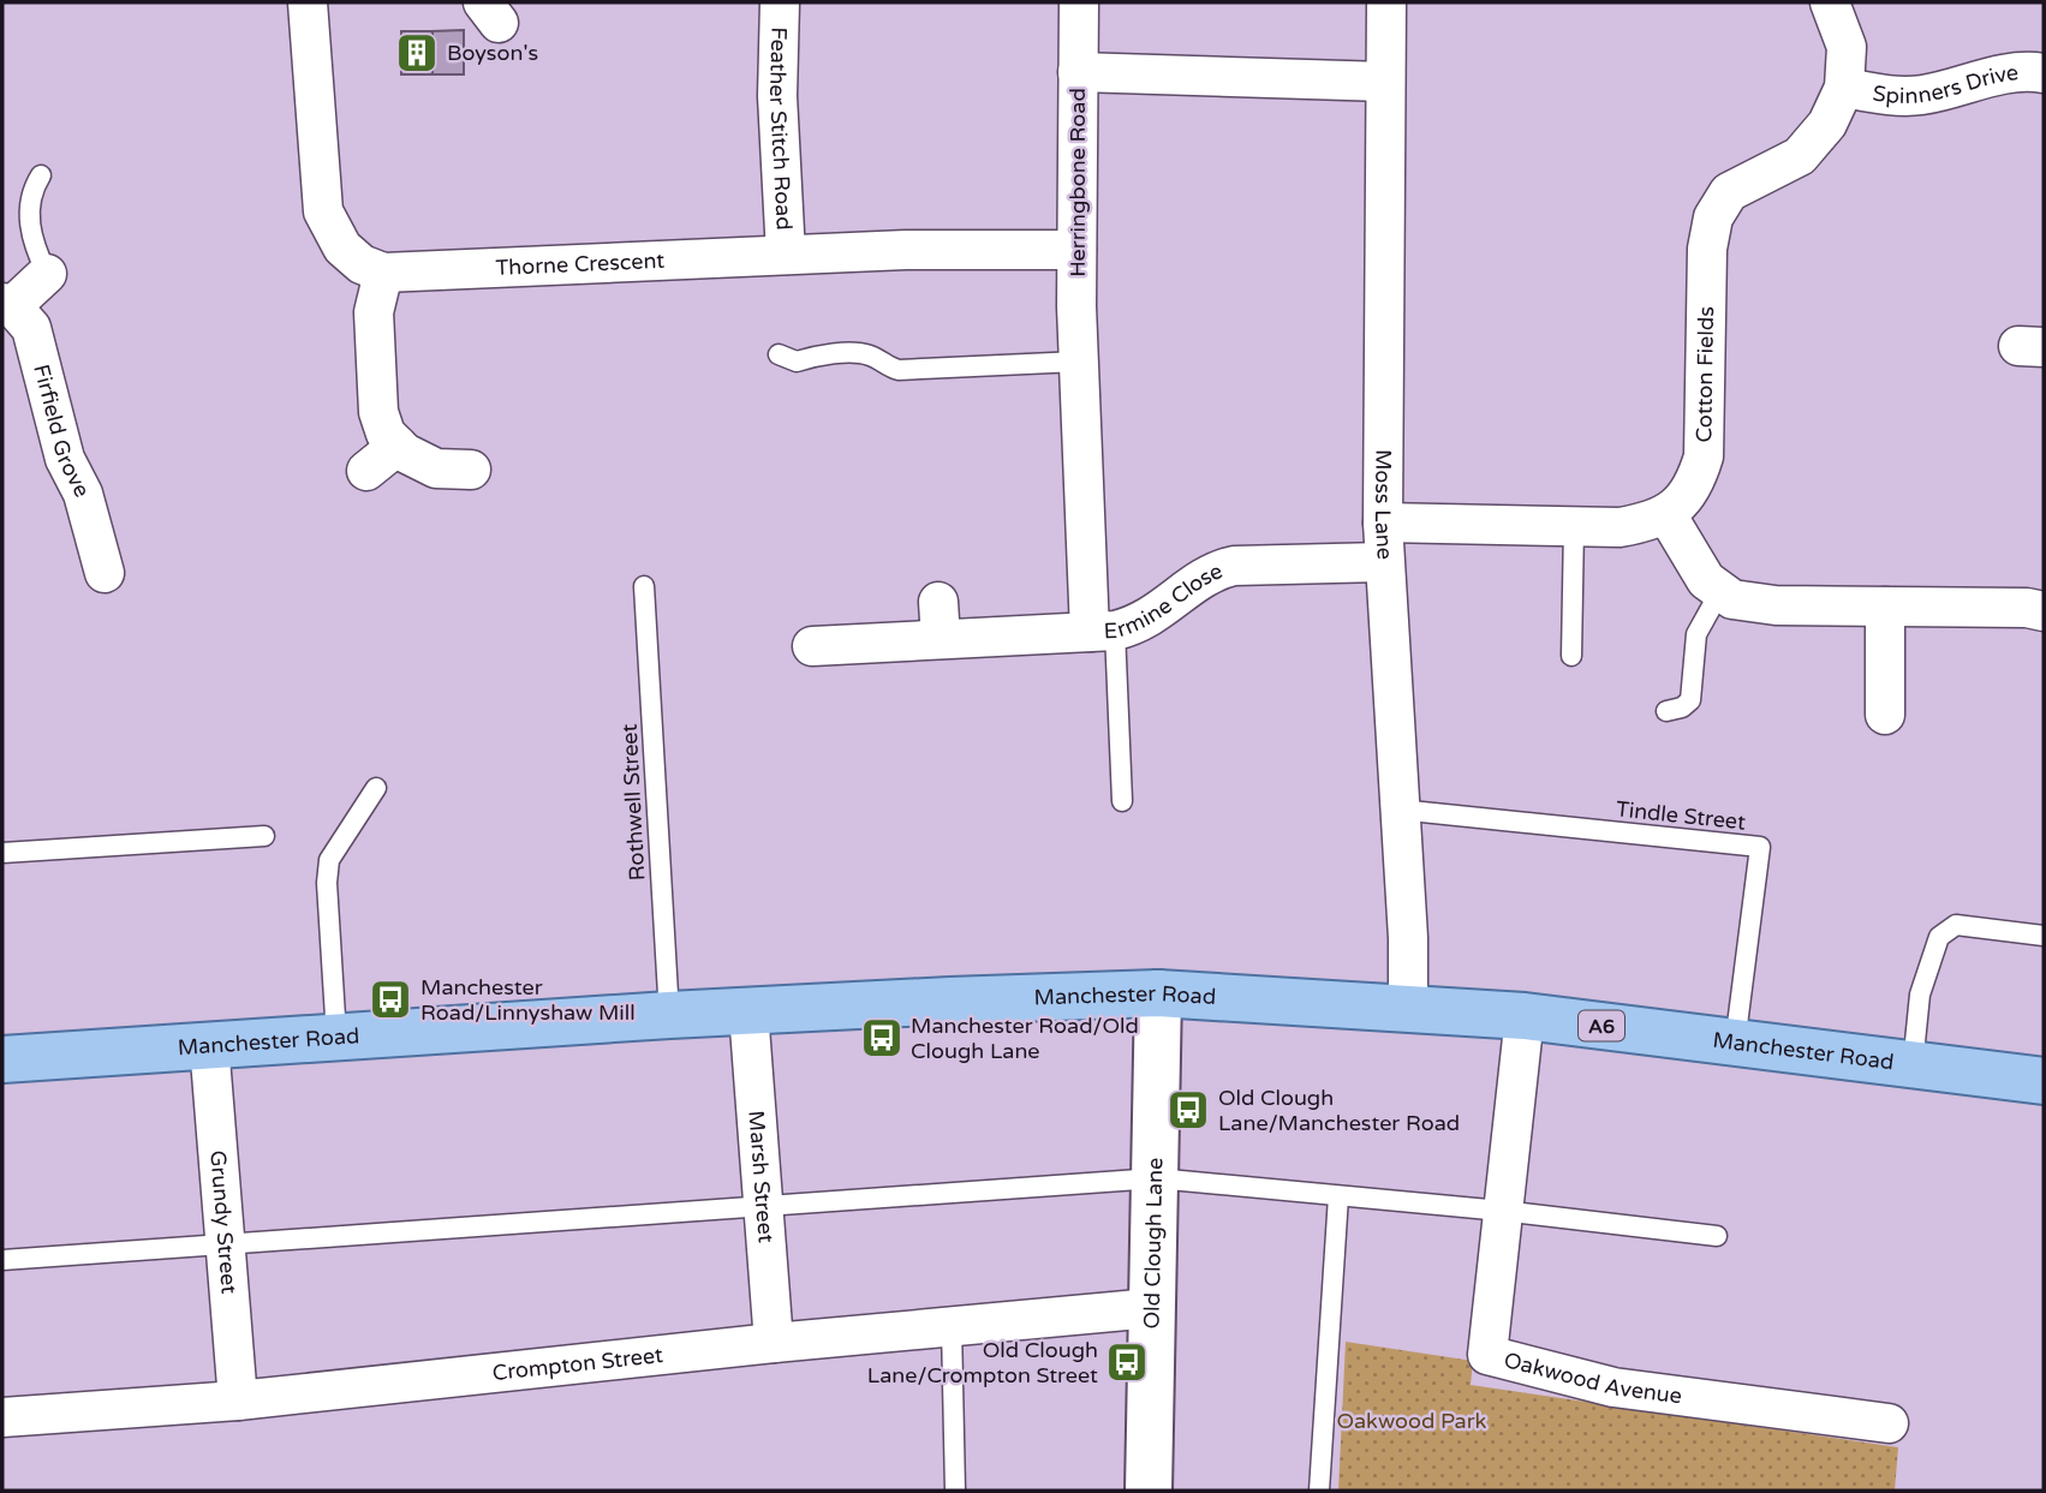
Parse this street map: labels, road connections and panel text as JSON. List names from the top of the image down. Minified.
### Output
{"streets":{"main road":["Manchester Road","A6"],"street":["Spinners Drive","Feather Stitch Road","Herringbone Road","Thorne Crescent","Cotton Fields","Firfield Grove","Moss Lane","Ermine Close","Marsh Street","Grundy Street","Old Clough Lane","Crompton Street","Oakwood Avenue"],"lane":["Rothwell Street","Tindle Street"]},"crossings":[["Spinners Drive","Cotton Fields"],["Feather Stitch Road","Thorne Crescent"],["Herringbone Road","Thorne Crescent"],["Herringbone Road","Ermine Close"],["Cotton Fields","Moss Lane"],["Moss Lane","Ermine Close"],["Moss Lane","Tindle Street"],["Moss Lane","Manchester Road"],["Rothwell Street","Manchester Road"],["Tindle Street","Manchester Road"],["Manchester Road","Marsh Street"],["Manchester Road","Grundy Street"],["Manchester Road","Old Clough Lane"],["Manchester Road","Oakwood Avenue"],["Marsh Street","Crompton Street"],["Grundy Street","Crompton Street"],["Old Clough Lane","Crompton Street"]],"parks":["Oakwood Park"],"places":{"building":["Boyson's"],"bus stop":["Manchester Road/Linnyshaw Mill","Manchester Road/Old Clough Lane","Old Clough Lane/Manchester Road","Old Clough Lane/Crompton Street"]}}
